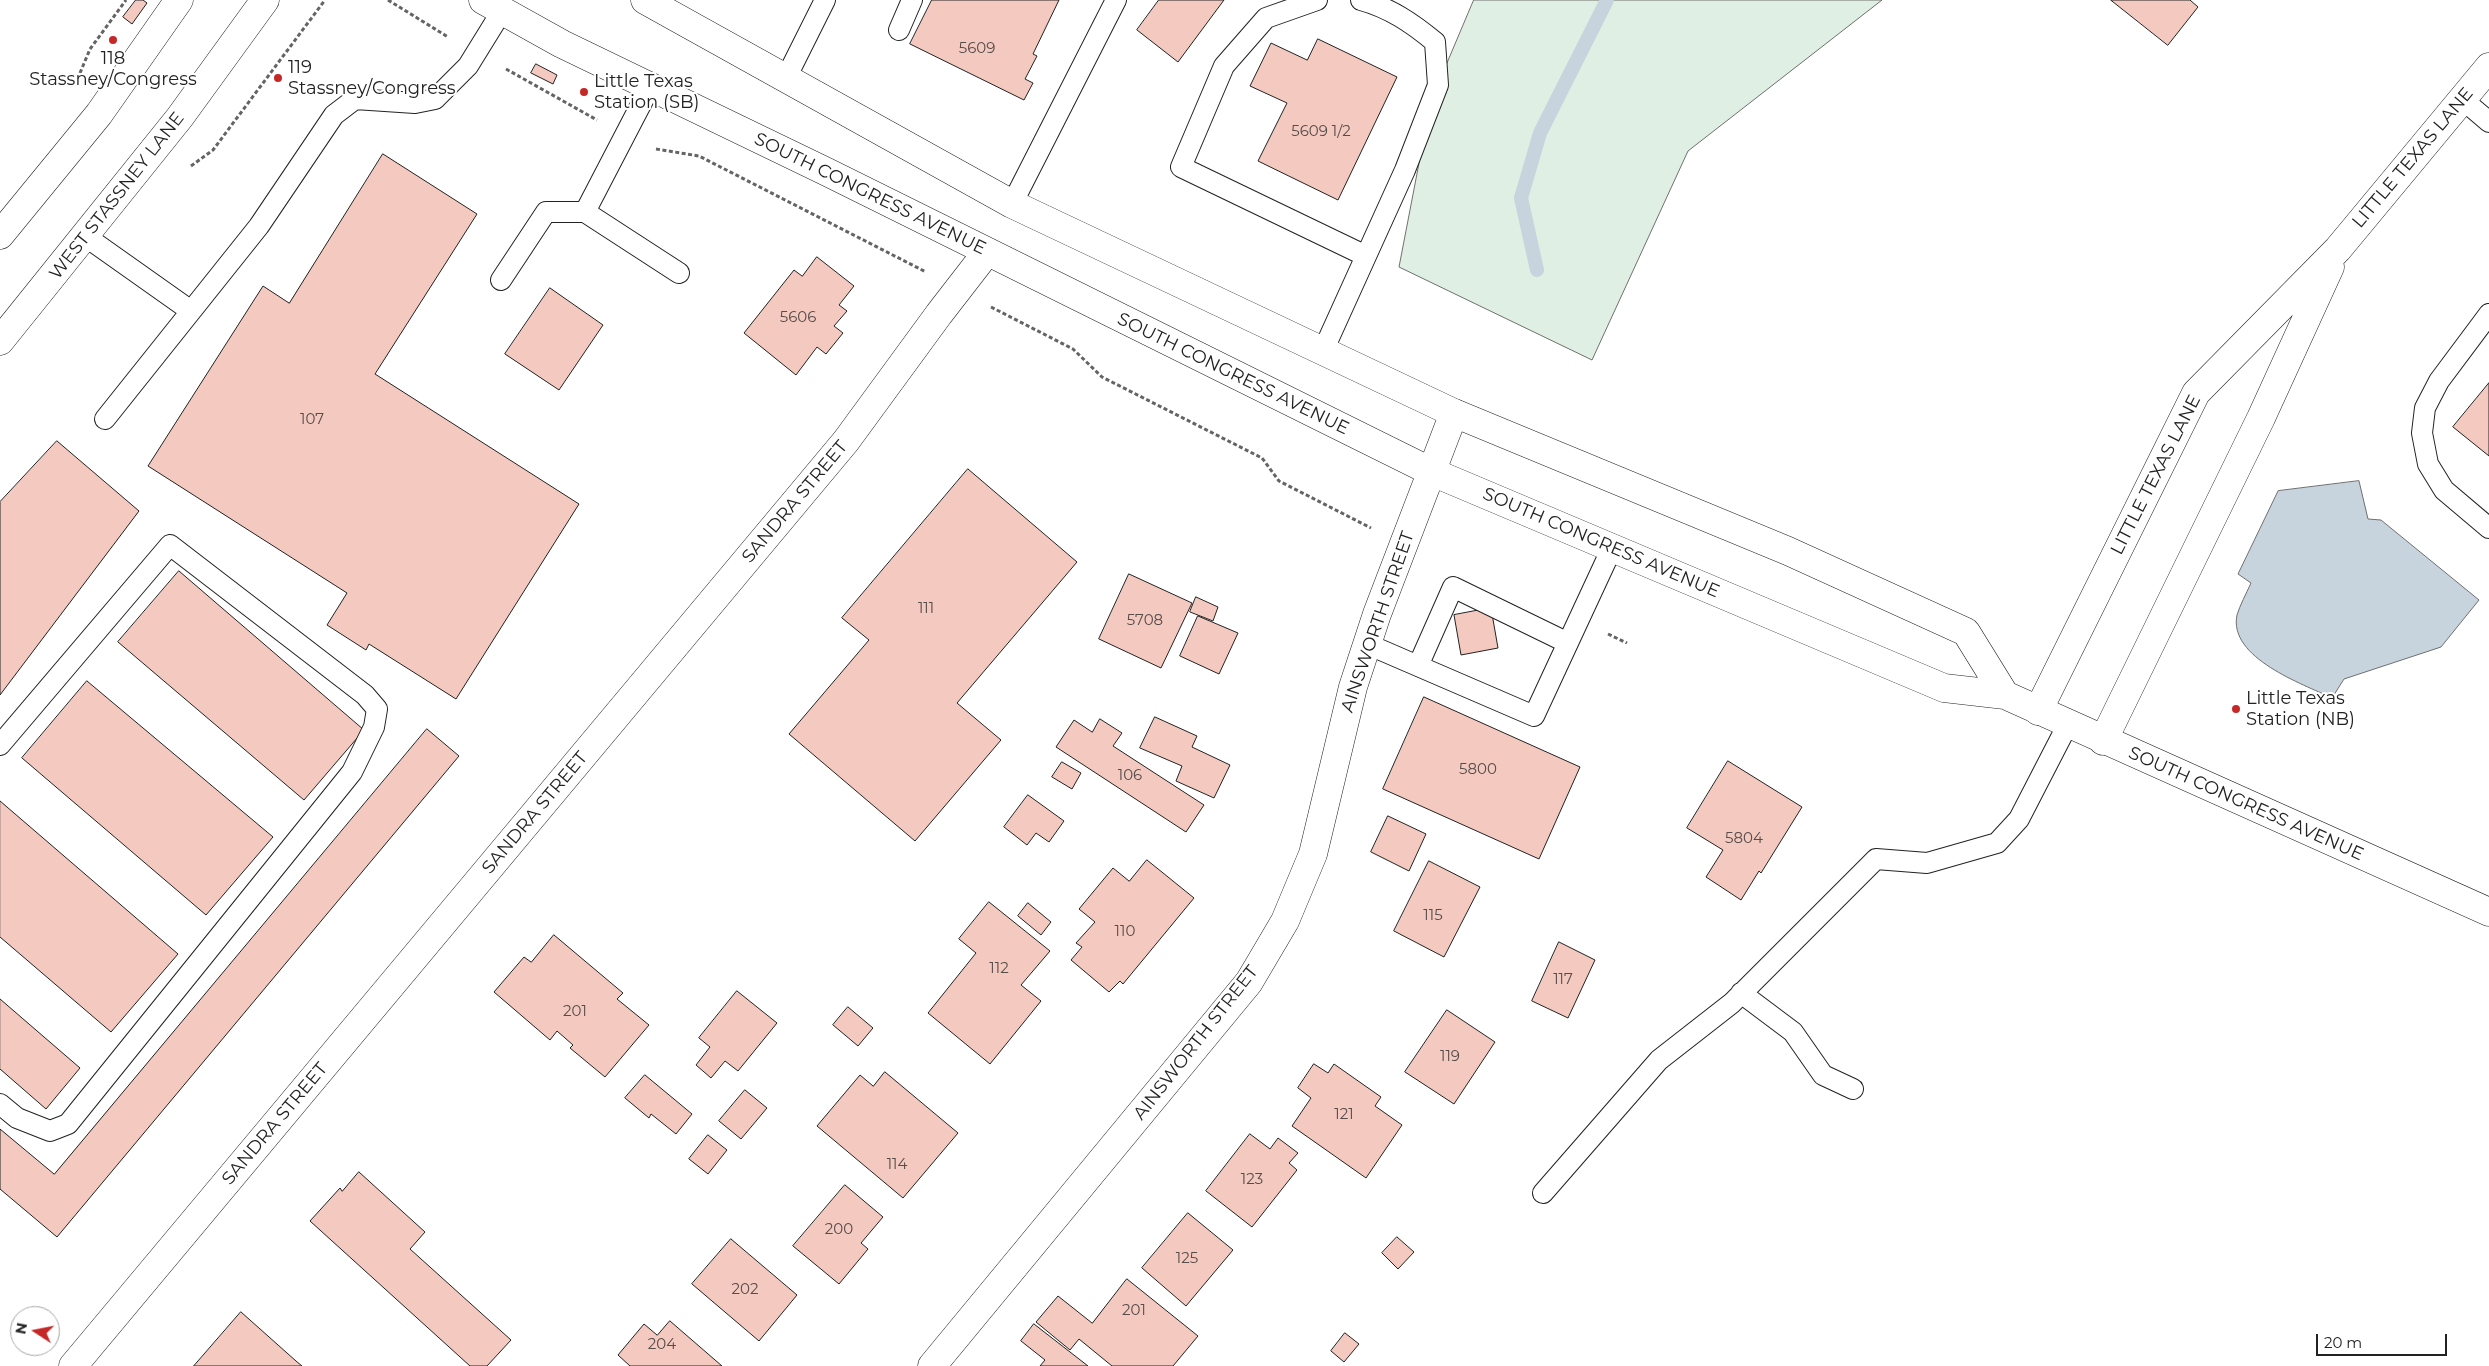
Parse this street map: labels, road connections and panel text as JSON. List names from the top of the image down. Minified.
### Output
{"streets":{"main road":["LITTLE TEXAS LANE","SOUTH CONGRESS AVENUE","WEST STASSNEY LANE","SANDRA STREET","AINSWORTH STREET"]},"crossings":[["LITTLE TEXAS LANE","SOUTH CONGRESS AVENUE"],["SOUTH CONGRESS AVENUE","SANDRA STREET"],["SOUTH CONGRESS AVENUE","AINSWORTH STREET"]],"places":["118 Stassney/Congress","119 Stassney/Congress","Little Texas Station (SB)","Little Texas Station (NB)"],"house_numbers":["5609","5609 1/2","5606","107","111","5708","5800","106","5804","115","110","112","117","201","119","121","114","123","200","125","202","201","204"],"scale_bar":"20 m","north":"left"}
